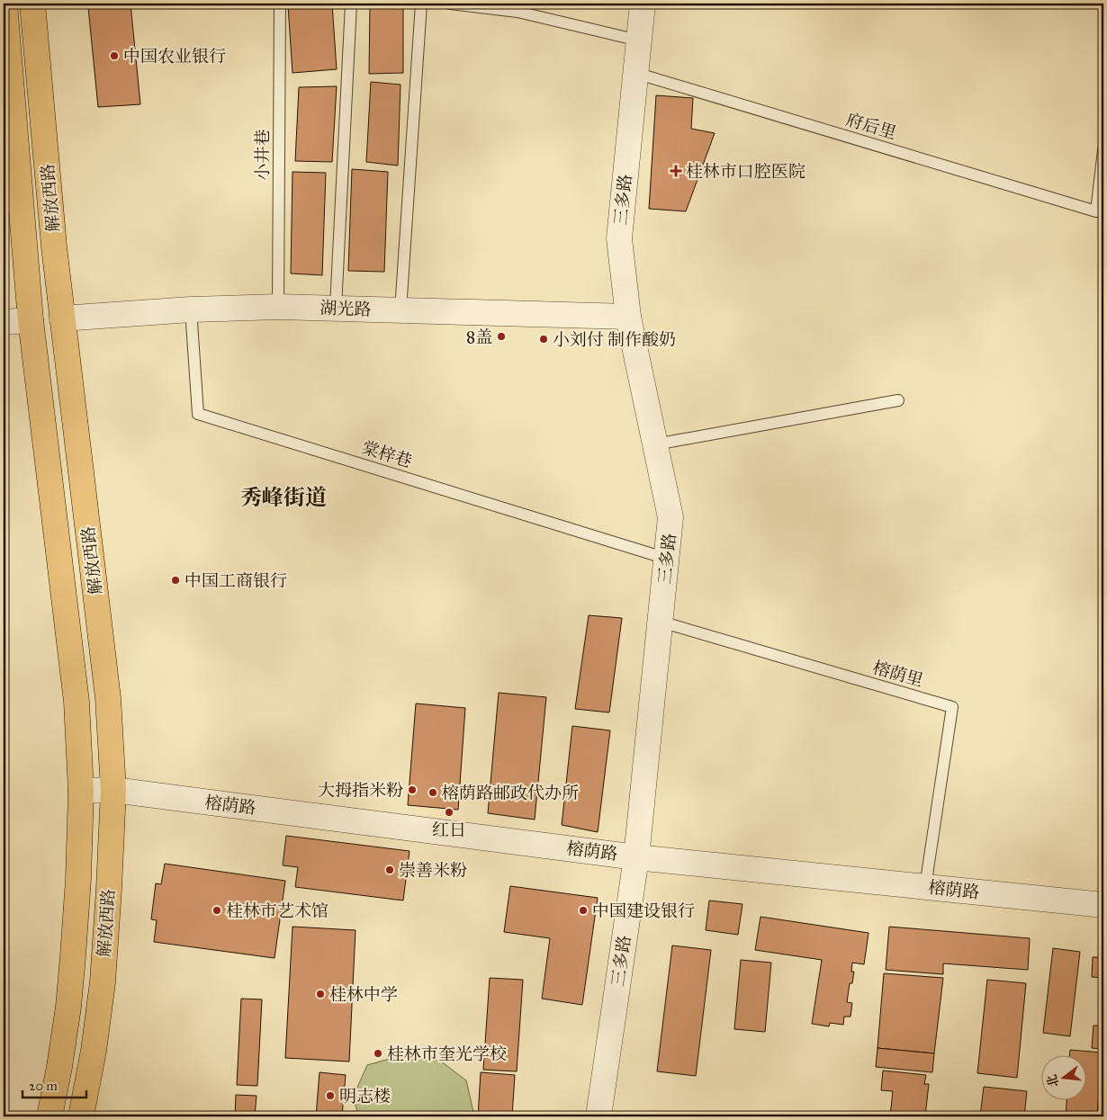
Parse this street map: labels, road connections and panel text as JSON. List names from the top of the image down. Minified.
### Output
{"streets":{"main road":["解放西路"],"street":["三多路","湖光路","榕荫路"],"lane":["府后里","小井巷","棠梓巷","榕荫里"]},"crossings":[["府后里","三多路"],["小井巷","湖光路"],["解放西路","湖光路"],["解放西路","榕荫路"],["三多路","湖光路"],["三多路","棠梓巷"],["三多路","榕荫里"],["三多路","榕荫路"],["湖光路","棠梓巷"],["榕荫里","榕荫路"]],"districts":["秀峰街道"],"places":{"other":["中国农业银行","8盖","小刘付 制作酸奶","中国工商银行","大拇指米粉","榕荫路邮政代办所","红日","崇善米粉","桂林市艺术馆","中国建设银行","桂林中学","桂林市奎光学校","明志楼"],"health":["桂林市口腔医院"]},"scale_bar":"20 m","north":"left"}
